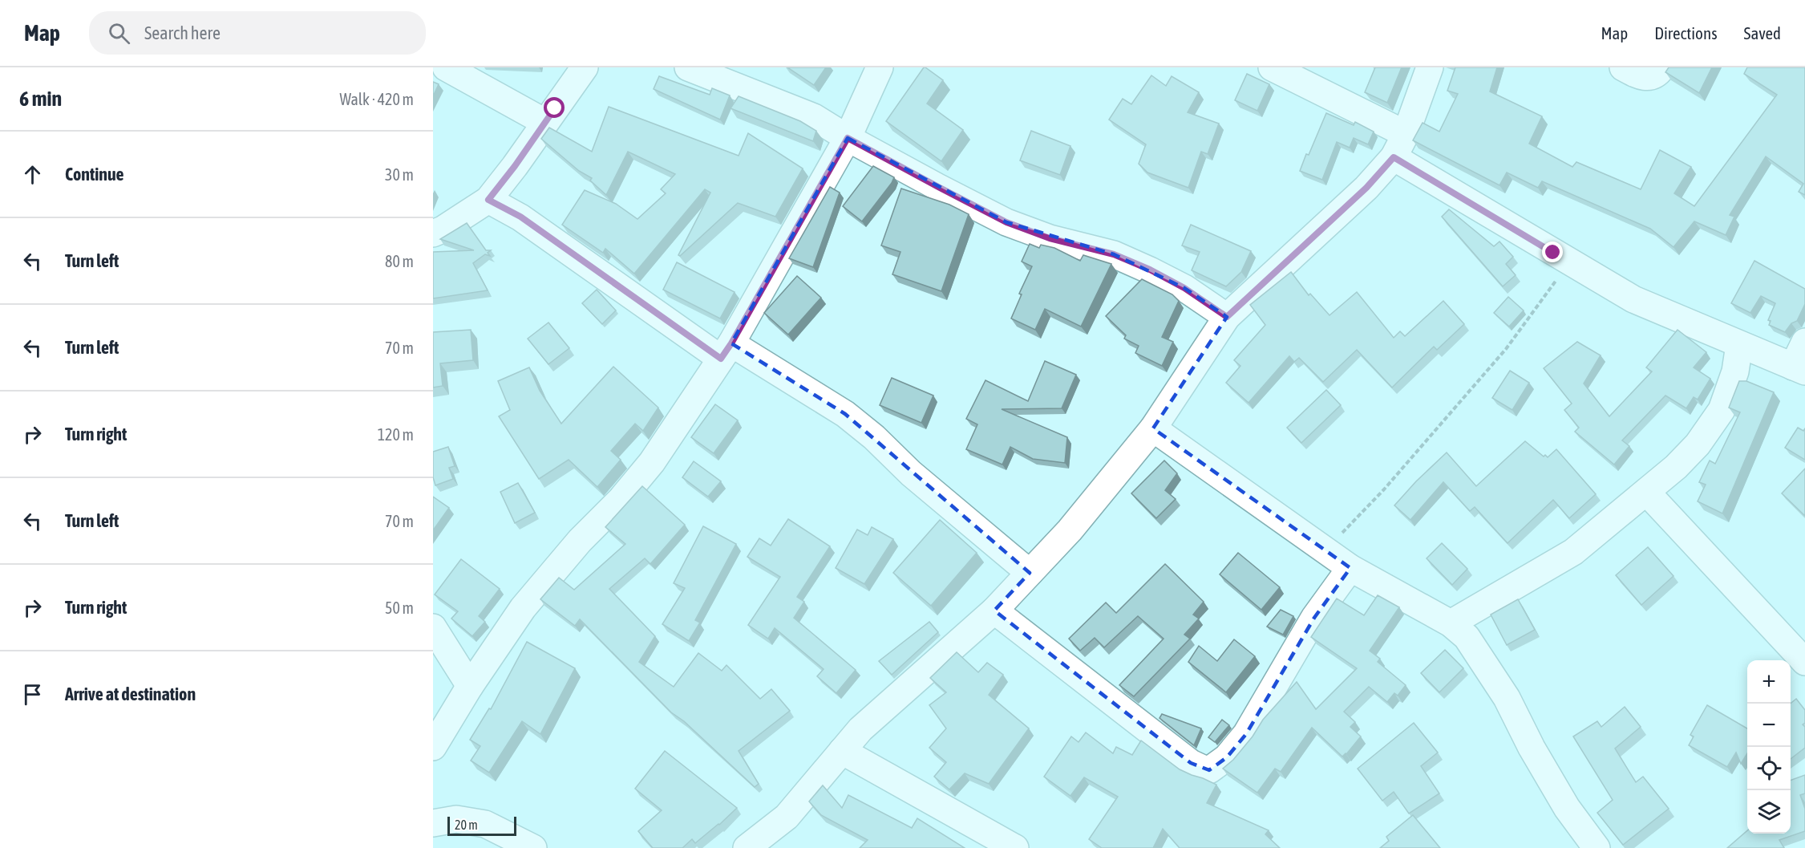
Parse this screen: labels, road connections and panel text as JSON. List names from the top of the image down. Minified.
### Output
{"scale_bar":"20 m","page":{"header":"Map","search":"Search here","nav":["Map","Directions","Saved"],"heading":["6 min","Walk · 420 m"],"list":[["Continue","30 m"],["Turn left","80 m"],["Turn left","70 m"],["Turn right","120 m"],["Turn left","70 m"],["Turn right","50 m"],"Arrive at destination"],"map_buttons":["+","−"],"scale":"20 m"}}
